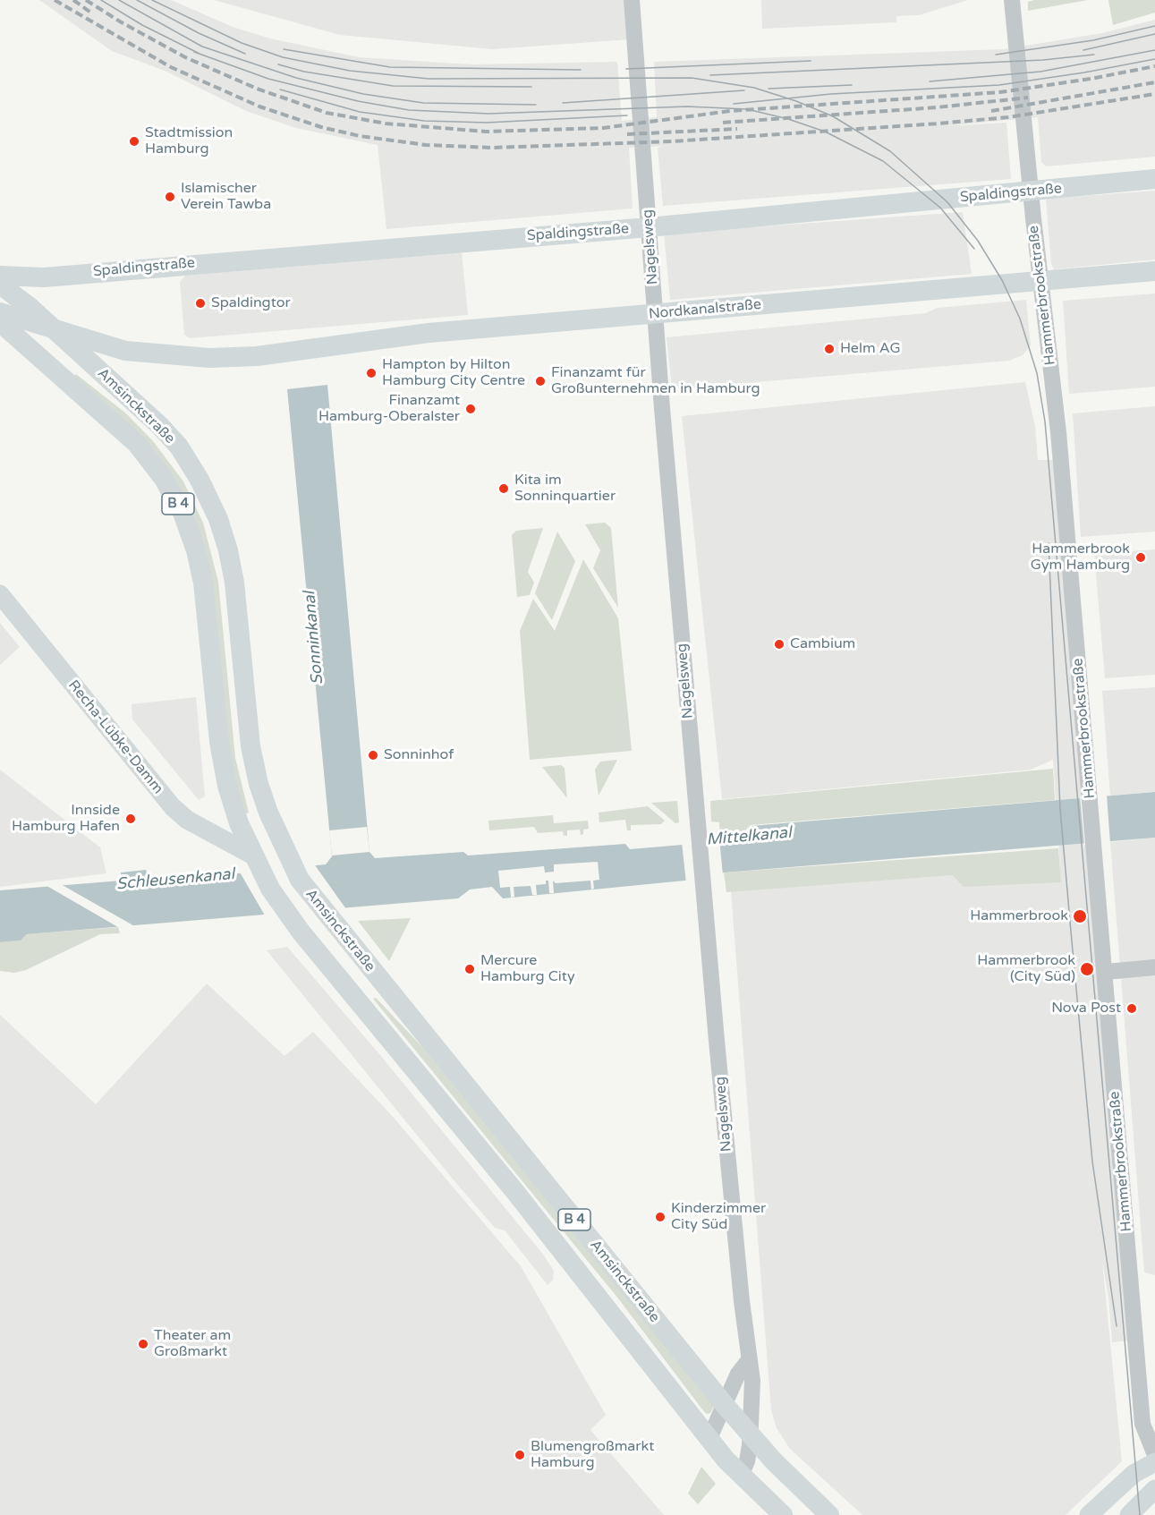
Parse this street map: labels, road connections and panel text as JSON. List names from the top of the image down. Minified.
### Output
{"streets":{"main road":["Spaldingstraße","Nordkanalstraße","Amsinckstraße","B 4","Recha-Lübke-Damm"],"street":["Nagelsweg","Hammerbrookstraße"]},"crossings":[["Spaldingstraße","Nagelsweg"],["Spaldingstraße","Hammerbrookstraße"],["Nagelsweg","Nordkanalstraße"],["Nagelsweg","Amsinckstraße"],["Hammerbrookstraße","Nordkanalstraße"],["Amsinckstraße","Recha-Lübke-Damm"]],"water":["Sonninkanal","Mittelkanal","Schleusenkanal"],"places":["Stadtmission Hamburg","Islamischer Verein Tawba","Spaldingtor","Helm AG","Hampton by Hilton Hamburg City Centre","Finanzamt für Großunternehmen in Hamburg","Finanzamt Hamburg-Oberalster","Kita im Sonninquartier","Hammerbrook Gym Hamburg","Cambium","Sonninhof","Innside Hamburg Hafen","Hammerbrook","Mercure Hamburg City","Hammerbrook (City Süd)","Nova Post","Kinderzimmer City Süd","Theater am Großmarkt","Blumengroßmarkt Hamburg"]}
